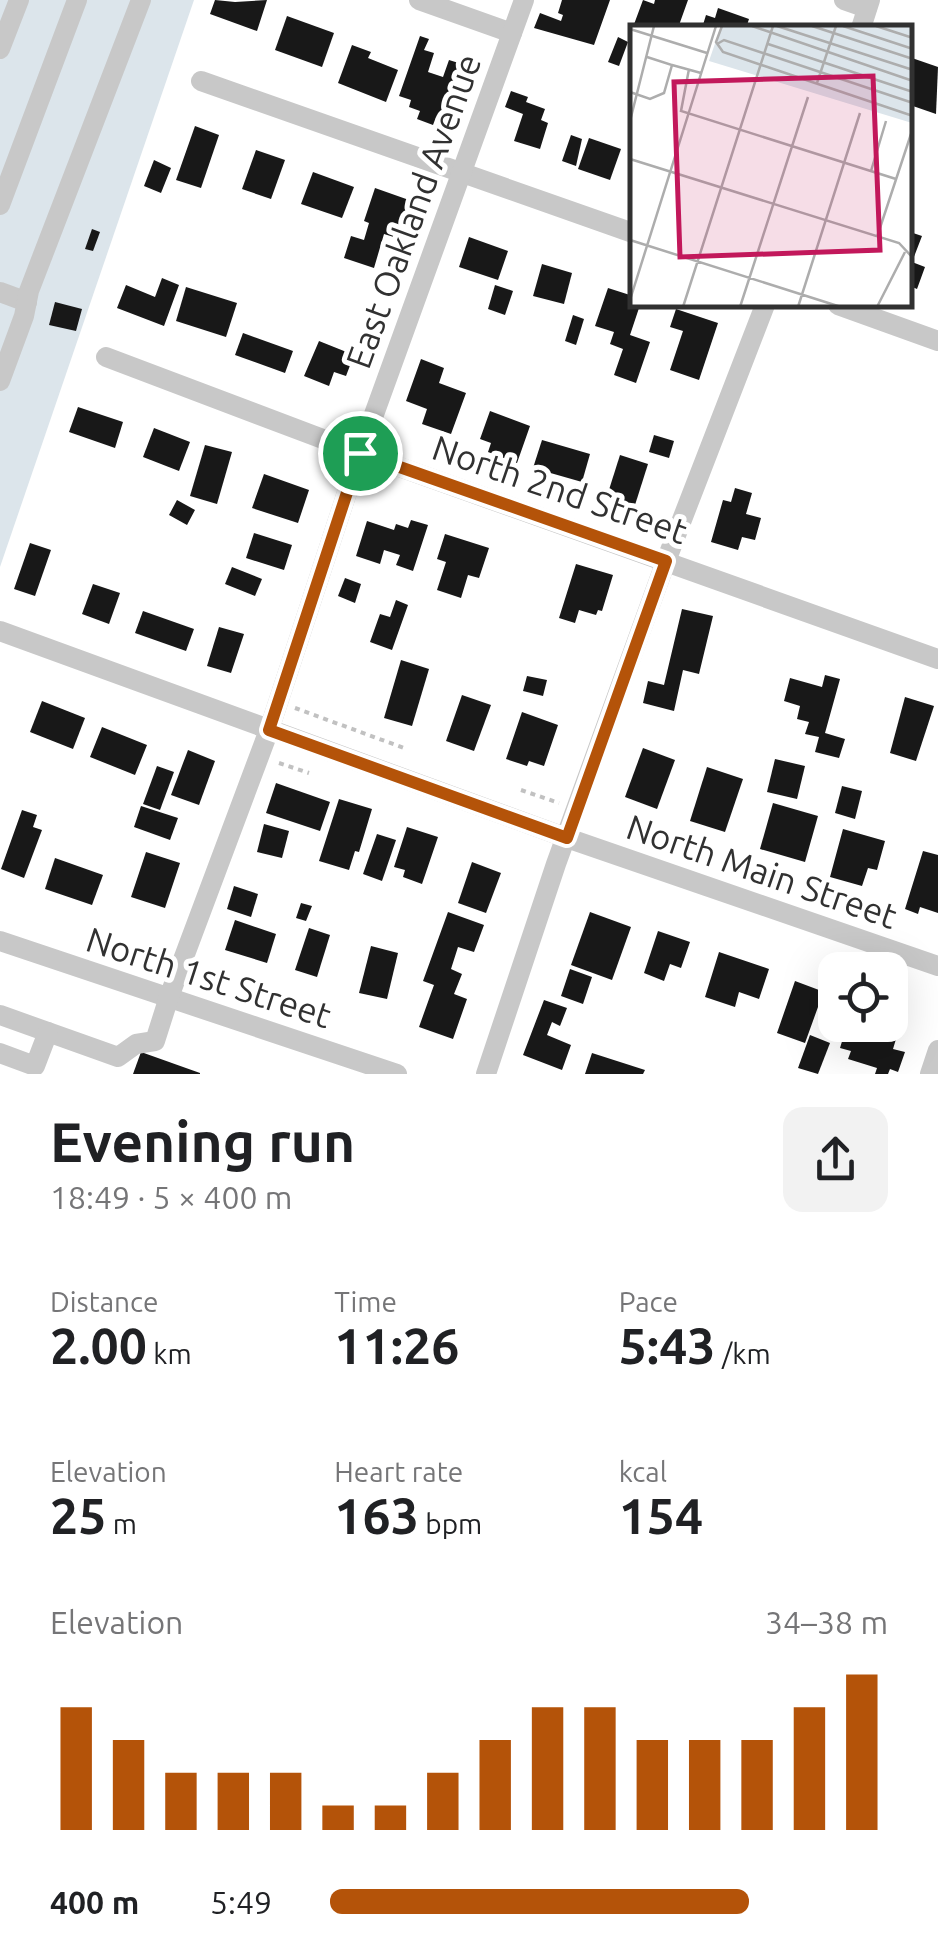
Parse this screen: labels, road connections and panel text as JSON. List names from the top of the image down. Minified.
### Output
{"streets":{"street":["East Oakland Avenue","North 2nd Street","North Main Street","North 1st Street"]},"crossings":[["East Oakland Avenue","North 2nd Street"],["East Oakland Avenue","North Main Street"],["East Oakland Avenue","North 1st Street"]],"page":{"heading":["Evening run","18:49 · 5 × 400 m"],"stats":[["Distance","2.00 km"],["Time","11:26"],["Pace","5:43 /km"],["Elevation","25 m"],["Heart rate","163 bpm"],["kcal","154"]],"chart":["Elevation","34–38 m"],"list":[{"name":"400 m","note":"5:49"}]}}
